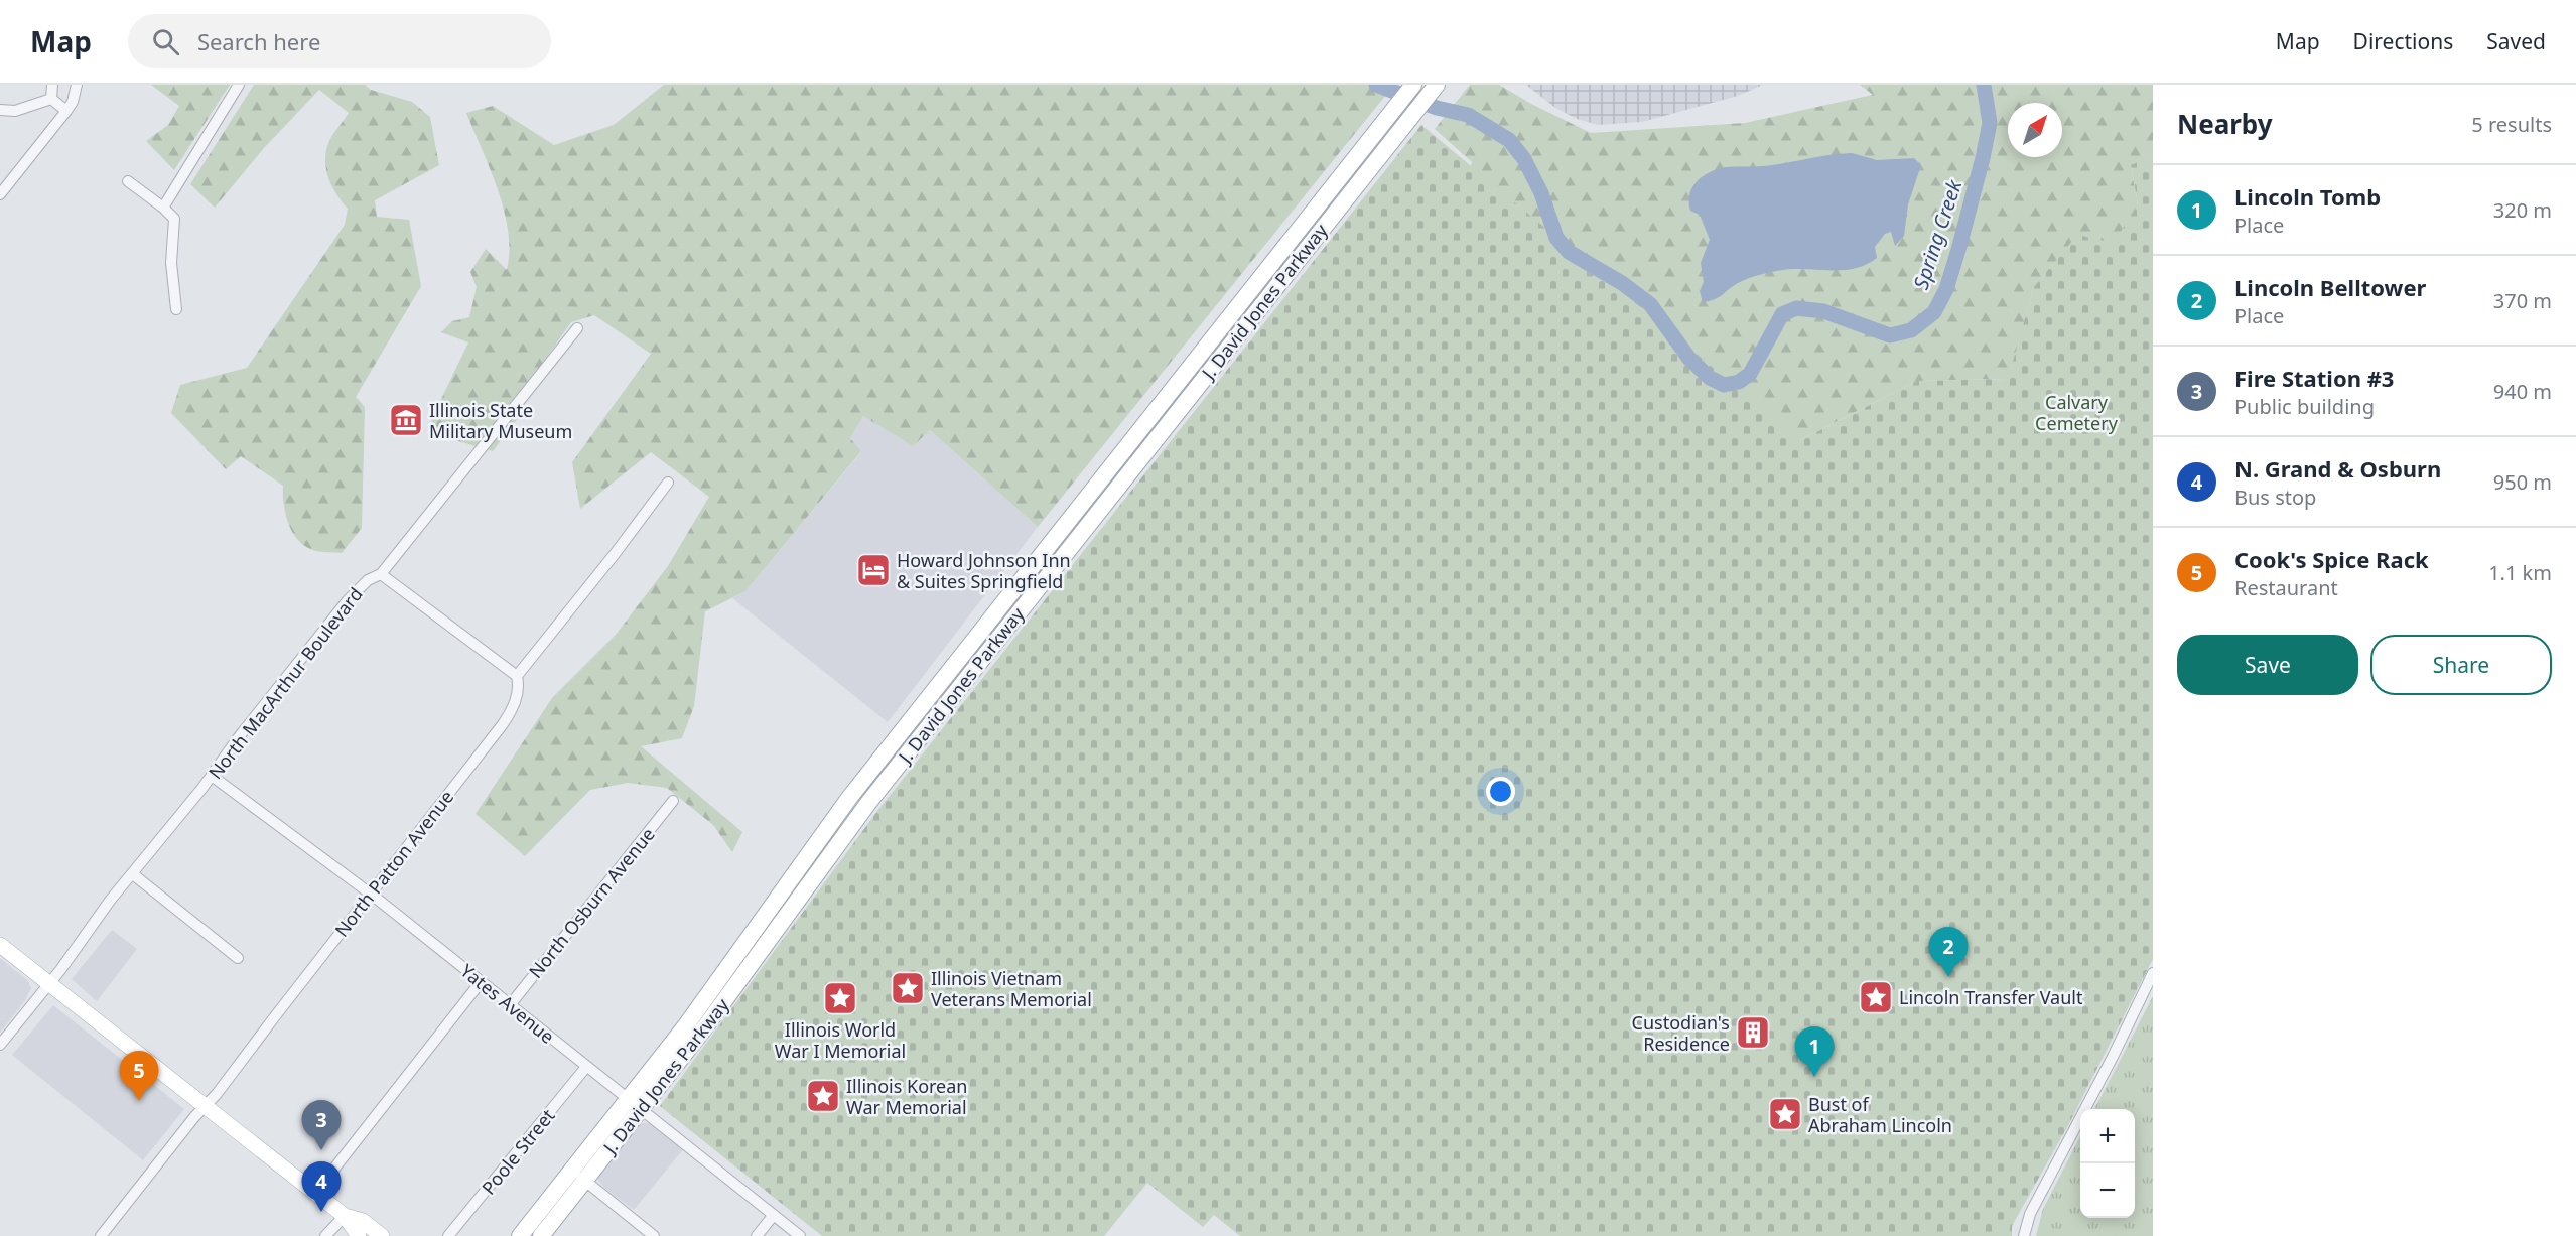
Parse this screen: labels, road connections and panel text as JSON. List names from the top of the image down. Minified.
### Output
{"streets":{"main road":["J. David Jones Parkway"],"street":["North MacArthur Boulevard","North Patton Avenue","North Osburn Avenue","Yates Avenue","Poole Street"]},"crossings":[["J. David Jones Parkway","Yates Avenue"],["North MacArthur Boulevard","Yates Avenue"],["North Patton Avenue","Yates Avenue"],["North Osburn Avenue","Yates Avenue"],["Yates Avenue","Poole Street"]],"water":["Spring Creek"],"parks":["Calvary Cemetery"],"places":{"museum":["Illinois State Military Museum"],"hotel":["Howard Johnson Inn & Suites Springfield"],"place":["Illinois Vietnam Veterans Memorial","Lincoln Transfer Vault","Illinois World War I Memorial","Illinois Korean War Memorial","Bust of Abraham Lincoln"],"building":["Custodian's Residence"]},"north":"top right","page":{"header":"Map","search":"Search here","nav":["Map","Directions","Saved"],"heading":["Nearby","5 results"],"list":[{"mark":"1","name":"Lincoln Tomb","note":"Place","value":"320 m"},{"mark":"2","name":"Lincoln Belltower","note":"Place","value":"370 m"},{"mark":"3","name":"Fire Station #3","note":"Public building","value":"940 m"},{"mark":"4","name":"N. Grand & Osburn","note":"Bus stop","value":"950 m"},{"mark":"5","name":"Cook's Spice Rack","note":"Restaurant","value":"1.1 km"}],"buttons":["Save","Share"],"pins":["2","1","5","3","4"],"map_buttons":["+","−"]}}
